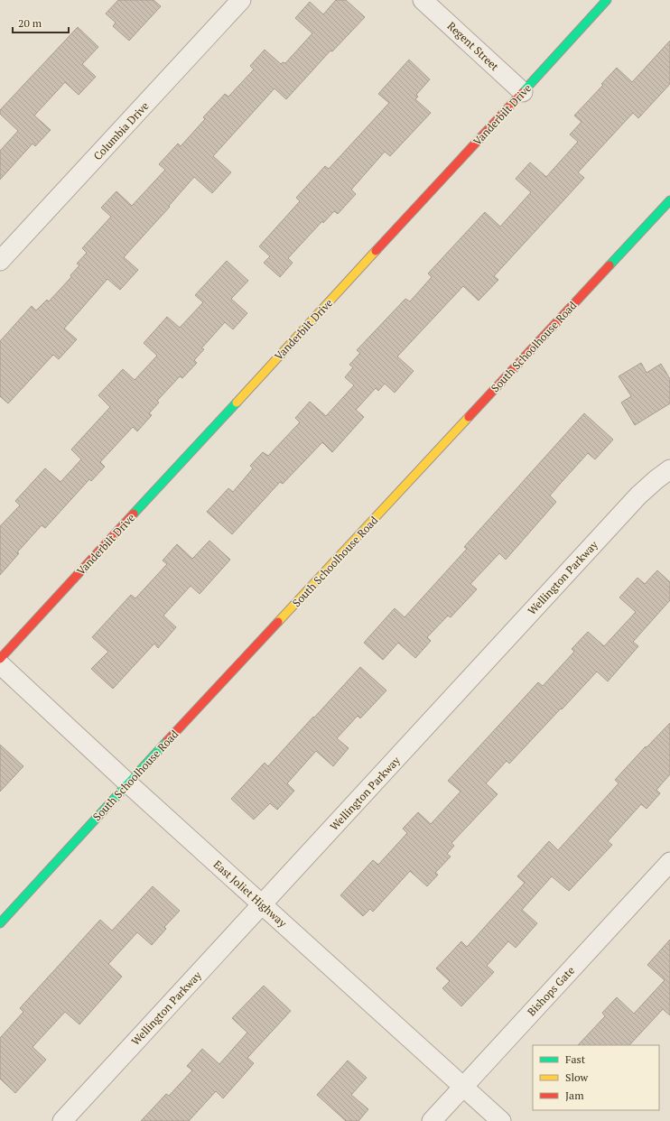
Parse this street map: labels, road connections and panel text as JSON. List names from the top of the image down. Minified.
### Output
{"streets":{"street":["Regent Street","Vanderbilt Drive","Columbia Drive","South Schoolhouse Road","Wellington Parkway","East Joliet Highway","Bishops Gate"]},"crossings":[["Regent Street","Vanderbilt Drive"],["South Schoolhouse Road","East Joliet Highway"],["Wellington Parkway","East Joliet Highway"],["East Joliet Highway","Bishops Gate"]],"legend":["Fast","Slow","Jam"],"scale_bar":"20 m"}
